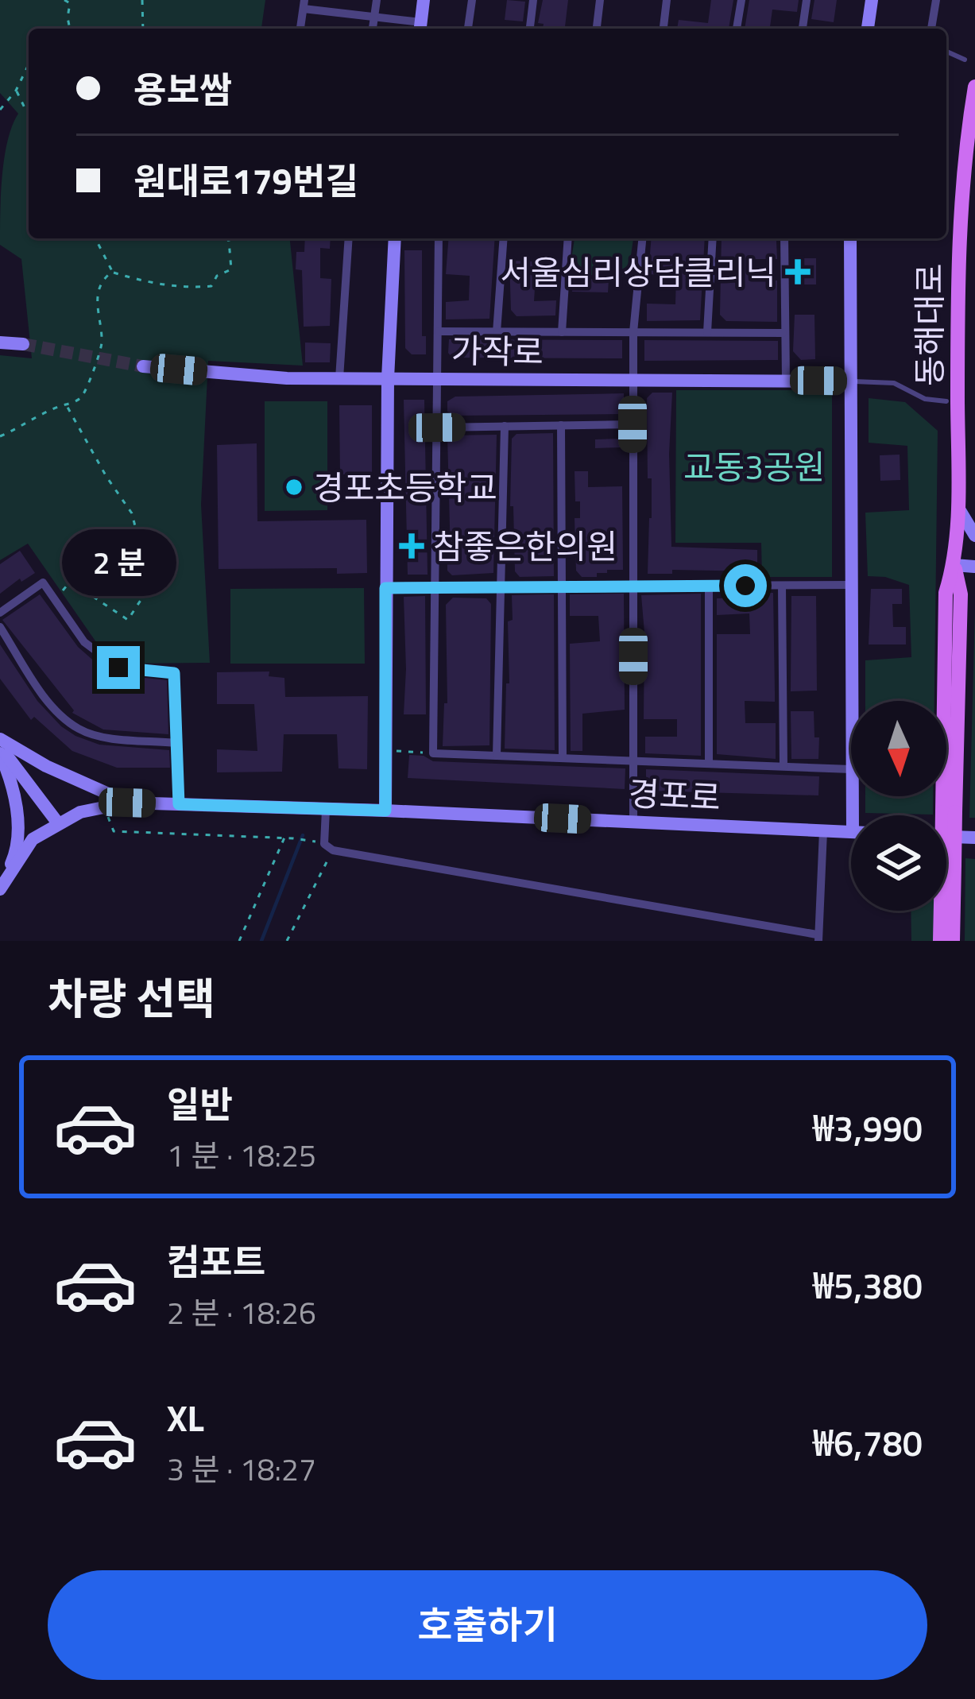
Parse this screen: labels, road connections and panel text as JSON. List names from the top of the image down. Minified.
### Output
{"streets":{"main road":["동해대로"],"street":["가작로","경포로"]},"parks":["교동3공원"],"places":{"health":["서울심리상담클리닉","참좋은한의원"],"other":["경포초등학교"]},"north":"bottom","page":{"banner":["용보쌈","원대로179번길"],"bubble":"2 분","heading":"차량 선택","list":[{"name":"일반","note":"1 분 · 18:25","value":"₩3,990"},{"name":"컴포트","note":"2 분 · 18:26","value":"₩5,380"},{"name":"XL","note":"3 분 · 18:27","value":"₩6,780"}],"buttons":"호출하기"}}
